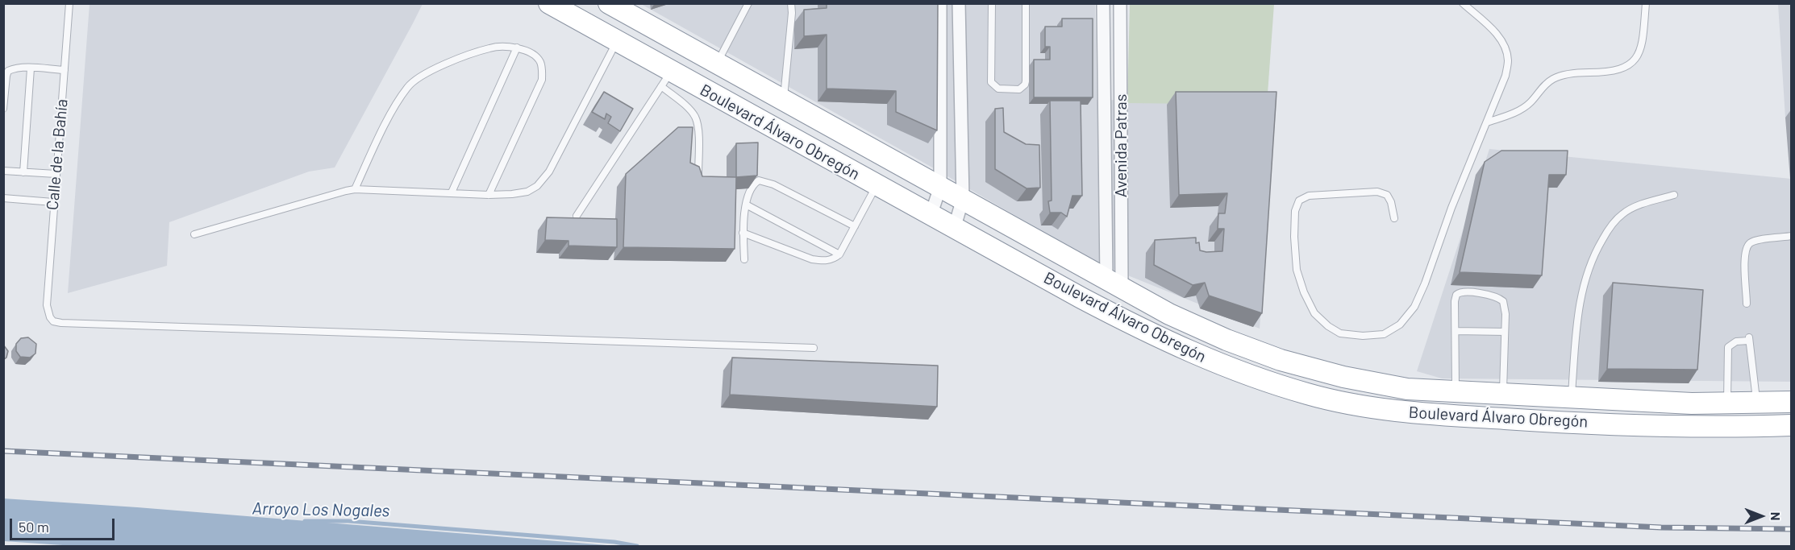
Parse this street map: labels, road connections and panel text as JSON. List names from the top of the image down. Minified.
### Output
{"streets":{"highway":["Boulevard Álvaro Obregón"],"street":["Avenida Patras"],"lane":["Calle de la Bahía"]},"crossings":[["Boulevard Álvaro Obregón","Avenida Patras"]],"water":["Arroyo Los Nogales"],"scale_bar":"50 m","north":"right"}
